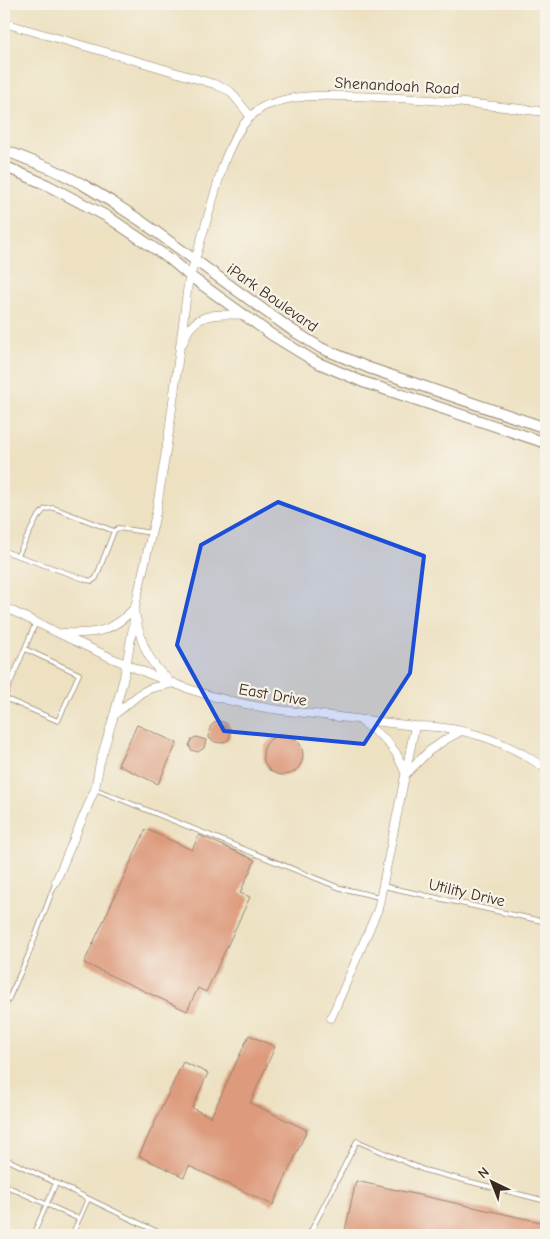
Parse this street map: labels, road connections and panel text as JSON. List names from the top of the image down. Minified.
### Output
{"streets":{"main road":["iPark Boulevard"],"street":["Shenandoah Road","East Drive"],"lane":["Utility Drive"]},"crossings":[["Shenandoah Road","iPark Boulevard"],["Shenandoah Road","East Drive"]],"north":"top left"}
